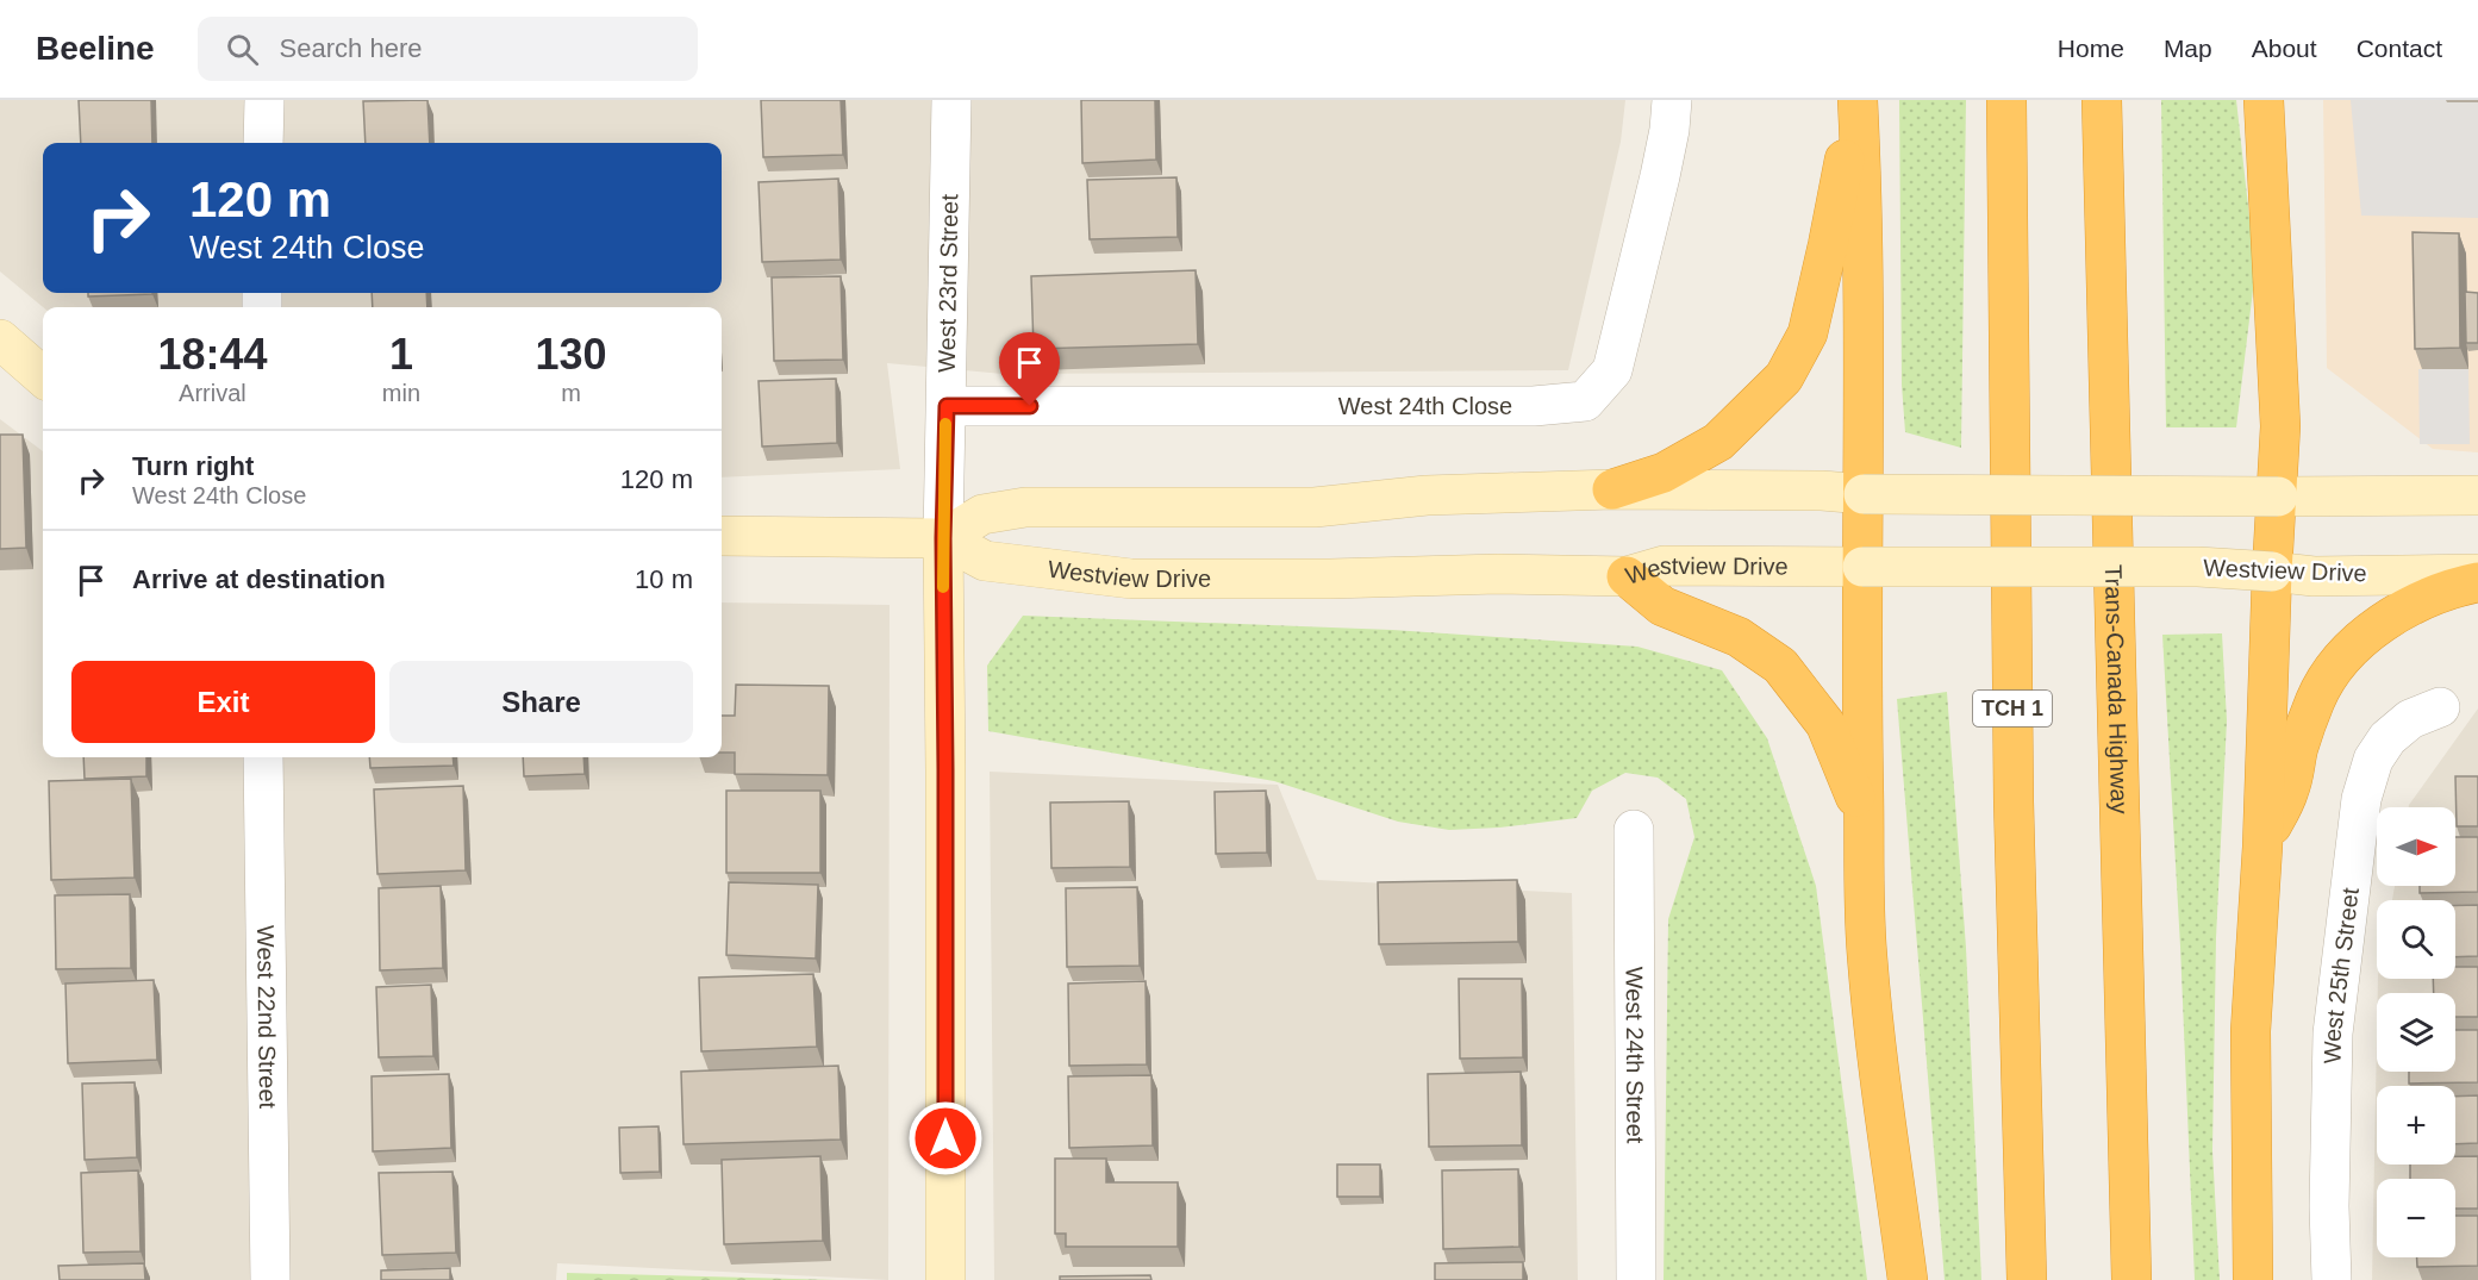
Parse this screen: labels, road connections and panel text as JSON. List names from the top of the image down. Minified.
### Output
{"streets":{"highway":["Trans-Canada Highway","TCH 1"],"main road":["West 23rd Street","Westview Drive"],"street":["West 24th Close","West 25th Street","West 22nd Street","West 24th Street"]},"crossings":[["West 23rd Street","West 24th Close"],["West 23rd Street","Westview Drive"]],"north":"right","page":{"header":"Beeline","search":"Search here","nav":["Home","Map","About","Contact"],"turn":["120 m","West 24th Close"],"eta":["18:44","Arrival","1","min","130","m"],"list":[{"name":"Turn right","note":"West 24th Close","value":"120 m"},{"name":"Arrive at destination","value":"10 m"}],"buttons":["Exit","Share"],"map_buttons":["+","−"]}}
